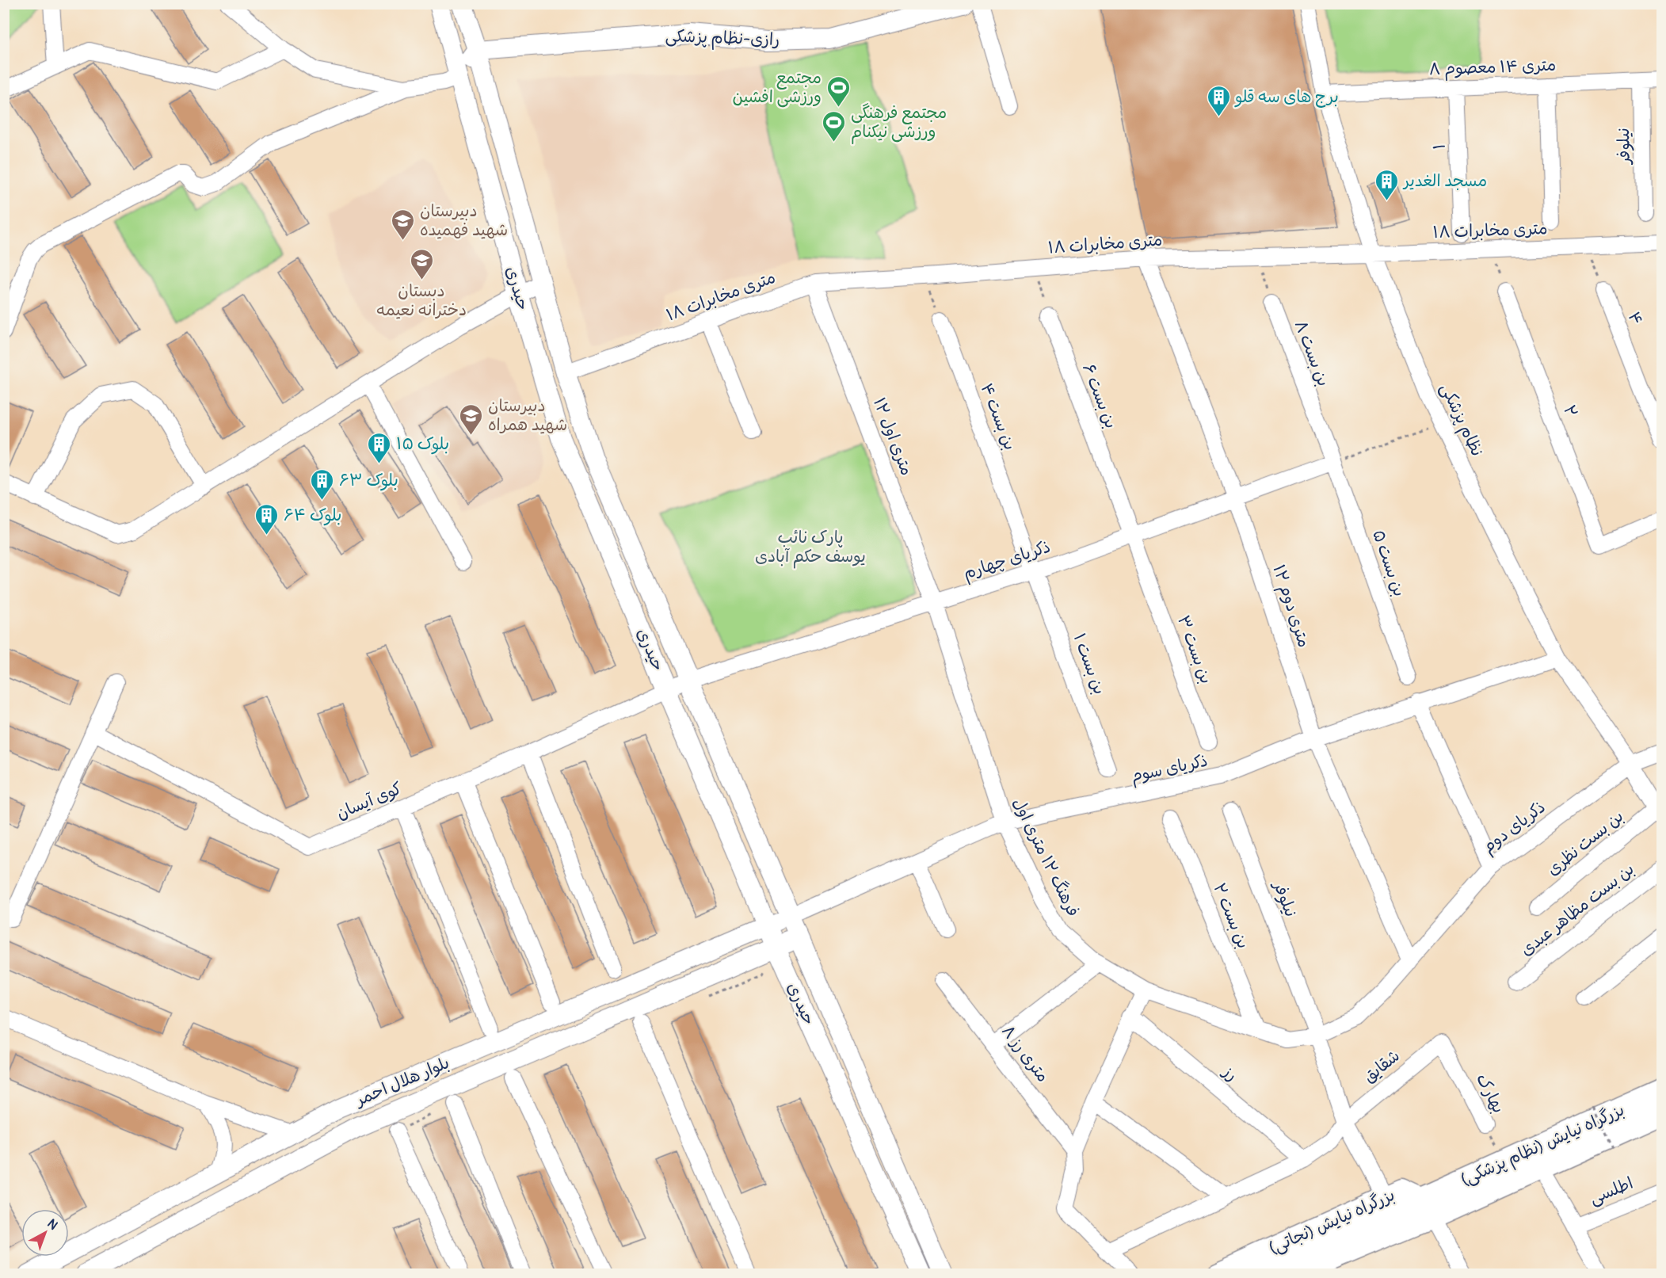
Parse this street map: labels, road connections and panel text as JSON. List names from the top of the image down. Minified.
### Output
{"streets":{"highway":["بزرگراه نیایش (نظام پزشکی)","بزرگراه نیایش (نجاتی)"],"main road":["رازی-نظام پزشکی","حیدری","بلوار هلال احمر"],"street":["۸ متری ۱۴ معصوم","نیلوفر","۱","۱۸ متری مخابرات","۴","بن بست ۸","بن بست ۶","۲","بن بست ۴","نظام پزشکی","۱۲ متری اول","ذکریای چهارم","بن بست ۵","۱۲ متری دوم","بن بست ۳","بن بست ۱","ذکریای سوم","کوی آیسان","ذکریای دوم","بن بست نظری","فرهنگ ۱۲ متری اول","بن بست مظاهر عبدی","بن بست ۲","۸ متری رز","شقایق","رز","بهارک","اطلسی"]},"crossings":[["رازی-نظام پزشکی","حیدری"],["۸ متری ۱۴ معصوم","نیلوفر"],["۸ متری ۱۴ معصوم","۱"],["۸ متری ۱۴ معصوم","نظام پزشکی"],["نیلوفر","فرهنگ ۱۲ متری اول"],["۱۸ متری مخابرات","حیدری"],["۱۸ متری مخابرات","نظام پزشکی"],["۱۸ متری مخابرات","۱۲ متری اول"],["۱۸ متری مخابرات","۱۲ متری دوم"],["حیدری","ذکریای چهارم"],["حیدری","ذکریای سوم"],["حیدری","کوی آیسان"],["حیدری","بلوار هلال احمر"],["بن بست ۸","ذکریای چهارم"],["بن بست ۸","بن بست ۵"],["بن بست ۶","ذکریای چهارم"],["بن بست ۶","بن بست ۳"],["بن بست ۴","ذکریای چهارم"],["بن بست ۴","بن بست ۱"],["نظام پزشکی","ذکریای سوم"],["نظام پزشکی","ذکریای دوم"],["نظام پزشکی","بن بست نظری"],["۱۲ متری اول","ذکریای چهارم"],["۱۲ متری اول","فرهنگ ۱۲ متری اول"],["ذکریای چهارم","بن بست ۵"],["ذکریای چهارم","۱۲ متری دوم"],["ذکریای چهارم","بن بست ۳"],["ذکریای چهارم","بن بست ۱"],["ذکریای چهارم","کوی آیسان"],["ذکریای چهارم","فرهنگ ۱۲ متری اول"],["۱۲ متری دوم","ذکریای سوم"],["۱۲ متری دوم","ذکریای دوم"],["۱۲ متری دوم","فرهنگ ۱۲ متری اول"],["ذکریای سوم","فرهنگ ۱۲ متری اول"],["ذکریای سوم","بلوار هلال احمر"],["ذکریای دوم","فرهنگ ۱۲ متری اول"],["فرهنگ ۱۲ متری اول","بن بست ۲"],["شقایق","رز"],["شقایق","بهارک"],["بهارک","بزرگراه نیایش (نظام پزشکی)"],["بزرگراه نیایش (نظام پزشکی)","بزرگراه نیایش (نجاتی)"]],"parks":["پارک نائب یوسف حکم آبادی"],"places":{"sports":["مجتمع ورزشی افشین","مجتمع فرهنگی ورزشی نیکنام"],"building":["برج های سه قلو","مسجد الغدیر","بلوک ۱۵","بلوک ۶۳","بلوک ۶۴"],"school or university":["دبیرستان شهید فهمیده","دبستان دخترانه نعیمه","دبیرستان شهید همراه"]},"north":"top right"}
